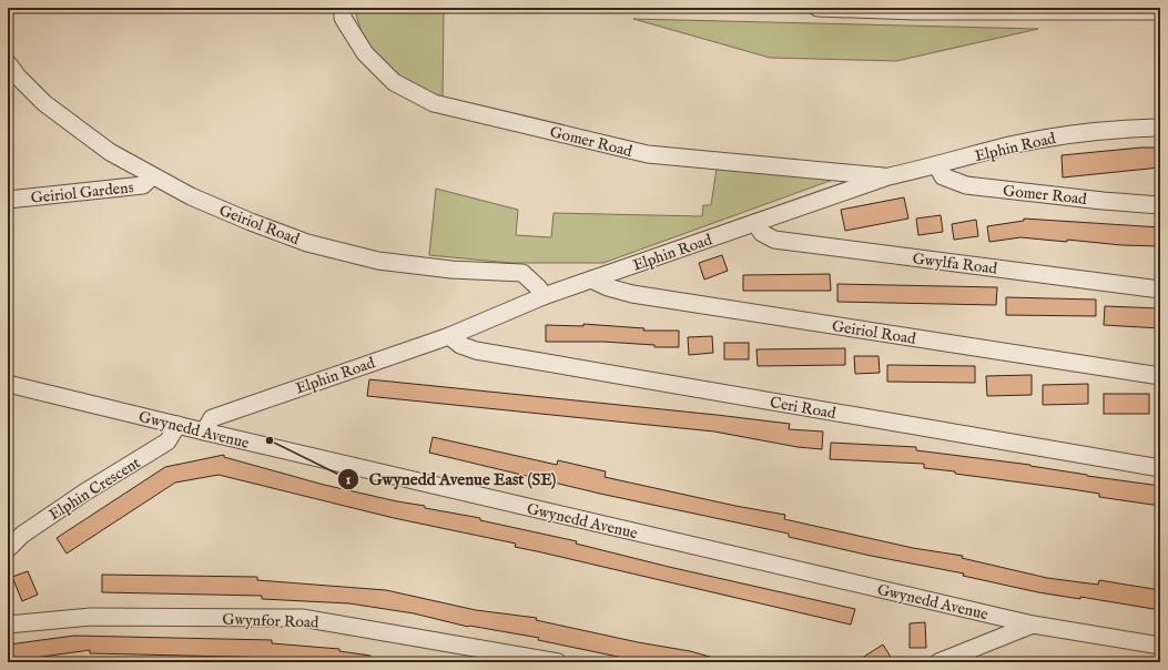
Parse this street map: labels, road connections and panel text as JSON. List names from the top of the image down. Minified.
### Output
{"streets":{"street":["Gomer Road","Elphin Road","Geiriol Gardens","Geiriol Road","Gwylfa Road","Ceri Road","Gwynedd Avenue","Elphin Crescent","Gwynfor Road"]},"crossings":[["Gomer Road","Elphin Road"],["Elphin Road","Geiriol Road"],["Elphin Road","Gwylfa Road"],["Elphin Road","Ceri Road"],["Elphin Road","Gwynedd Avenue"],["Geiriol Gardens","Geiriol Road"],["Gwynedd Avenue","Elphin Crescent"]],"places":["Gwynedd Avenue East (SE)"]}
